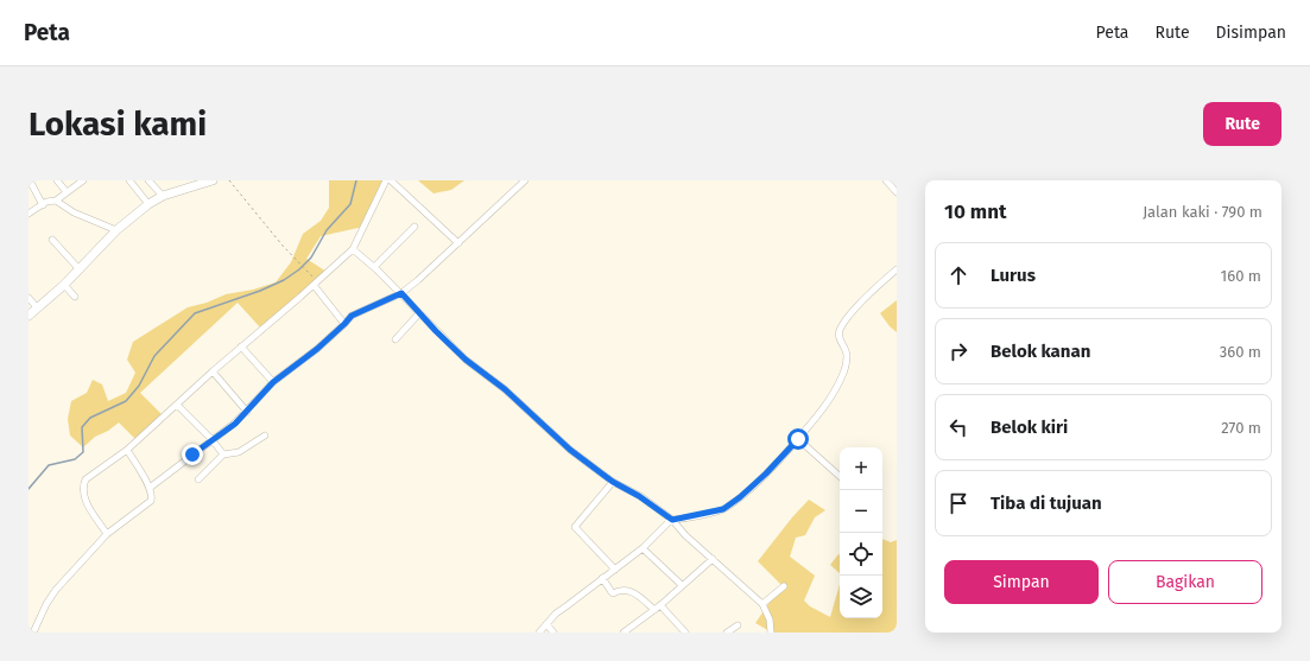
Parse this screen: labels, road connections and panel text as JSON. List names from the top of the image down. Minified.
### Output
{"page":{"header":"Peta","nav":["Peta","Rute","Disimpan"],"buttons":["Rute",["Simpan","Bagikan"]],"title":"Lokasi kami","heading":["10 mnt","Jalan kaki · 790 m"],"list":[["Lurus","160 m"],["Belok kanan","360 m"],["Belok kiri","270 m"],"Tiba di tujuan"],"map_buttons":["+","−"]}}
